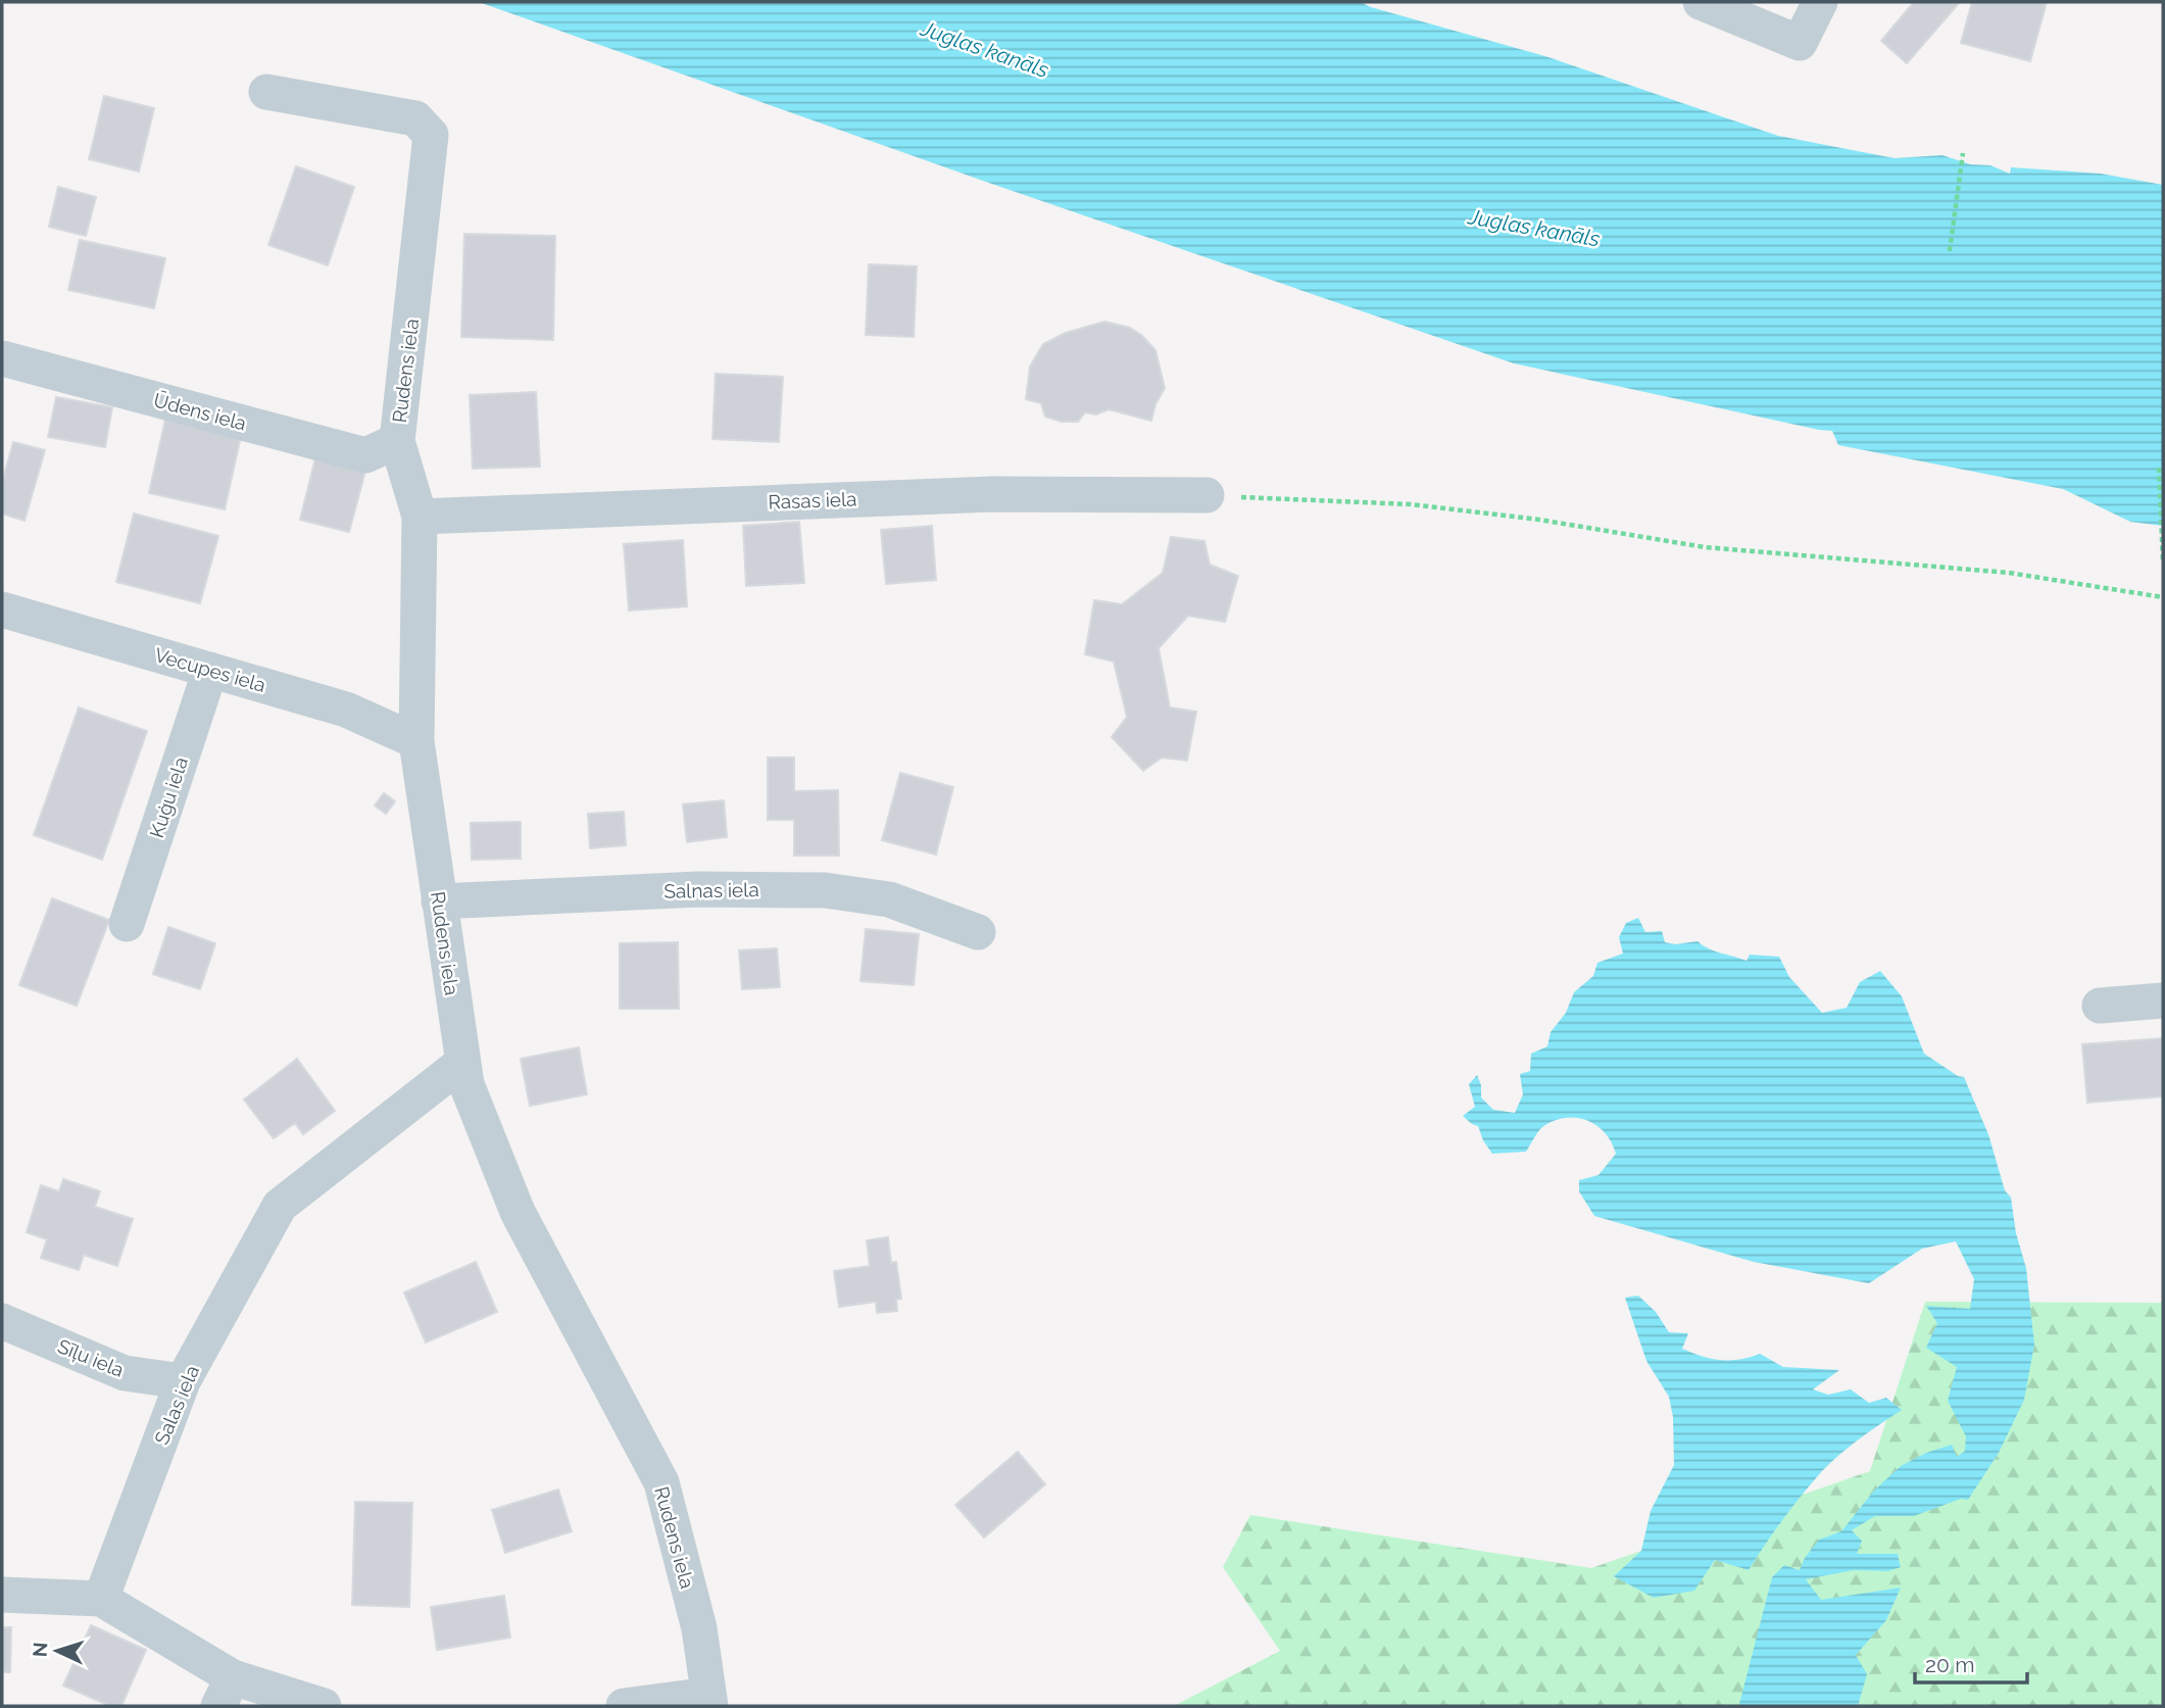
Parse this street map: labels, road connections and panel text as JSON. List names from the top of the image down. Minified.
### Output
{"streets":{"street":["Rudens iela","Ūdens iela","Rasas iela","Vecupes iela","Kuģu iela","Salnas iela","Sīļu iela","Salas iela"]},"crossings":[["Rudens iela","Ūdens iela"],["Rudens iela","Rasas iela"],["Rudens iela","Vecupes iela"],["Rudens iela","Salnas iela"],["Rudens iela","Salas iela"],["Vecupes iela","Kuģu iela"],["Sīļu iela","Salas iela"]],"water":["Juglas kanāls"],"scale_bar":"20 m","north":"left"}
